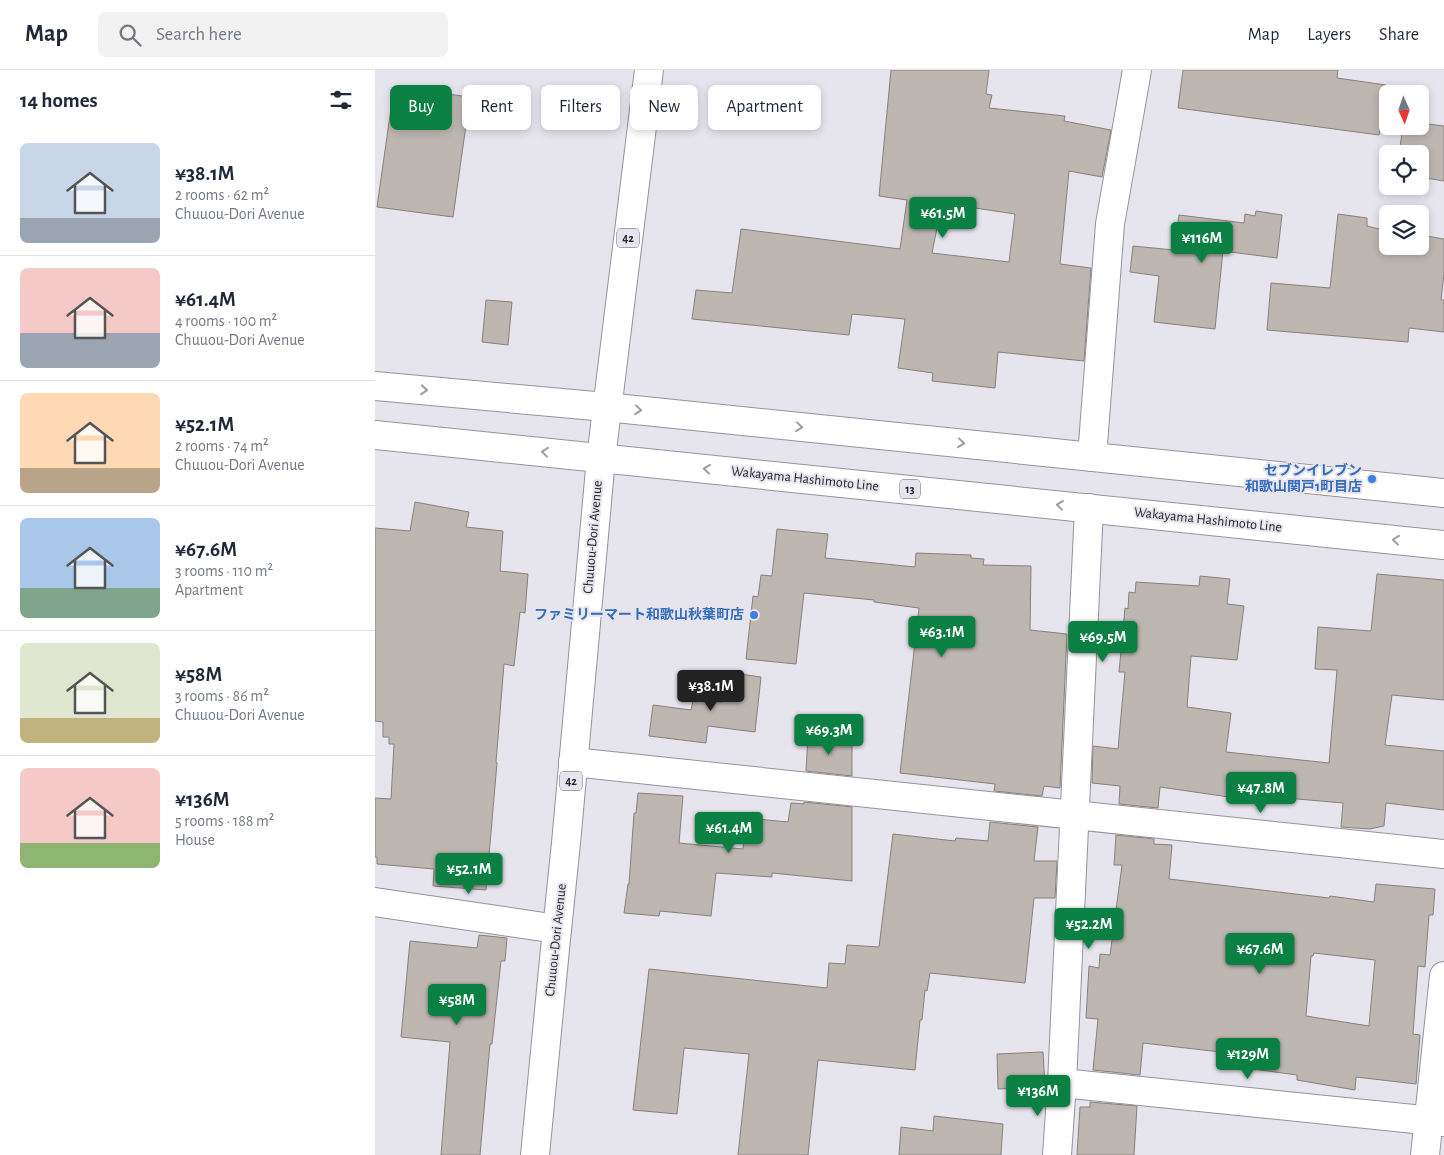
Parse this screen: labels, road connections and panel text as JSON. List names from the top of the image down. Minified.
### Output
{"streets":{"main road":["42","Wakayama Hashimoto Line","13","Chuuou-Dori Avenue"]},"crossings":[["Wakayama Hashimoto Line","Chuuou-Dori Avenue"]],"places":["セブンイレブン 和歌山関戸1町目店","ファミリーマート和歌山秋葉町店"],"north":"bottom","page":{"header":"Map","search":"Search here","nav":["Map","Layers","Share"],"heading":"14 homes","chip":["Buy","Rent","Filters","New","Apartment"],"list":[{"name":"¥38.1M","note":"2 rooms · 62 m² · Chuuou-Dori Avenue"},{"name":"¥61.4M","note":"4 rooms · 100 m² · Chuuou-Dori Avenue"},{"name":"¥52.1M","note":"2 rooms · 74 m² · Chuuou-Dori Avenue"},{"name":"¥67.6M","note":"3 rooms · 110 m² · Apartment"},{"name":"¥58M","note":"3 rooms · 86 m² · Chuuou-Dori Avenue"},{"name":"¥136M","note":"5 rooms · 188 m² · House"}],"price":["¥61.5M","¥116M","¥63.1M","¥69.5M","¥38.1M","¥69.3M","¥47.8M","¥61.4M","¥52.1M","¥52.2M","¥67.6M","¥58M","¥129M","¥136M"]}}
